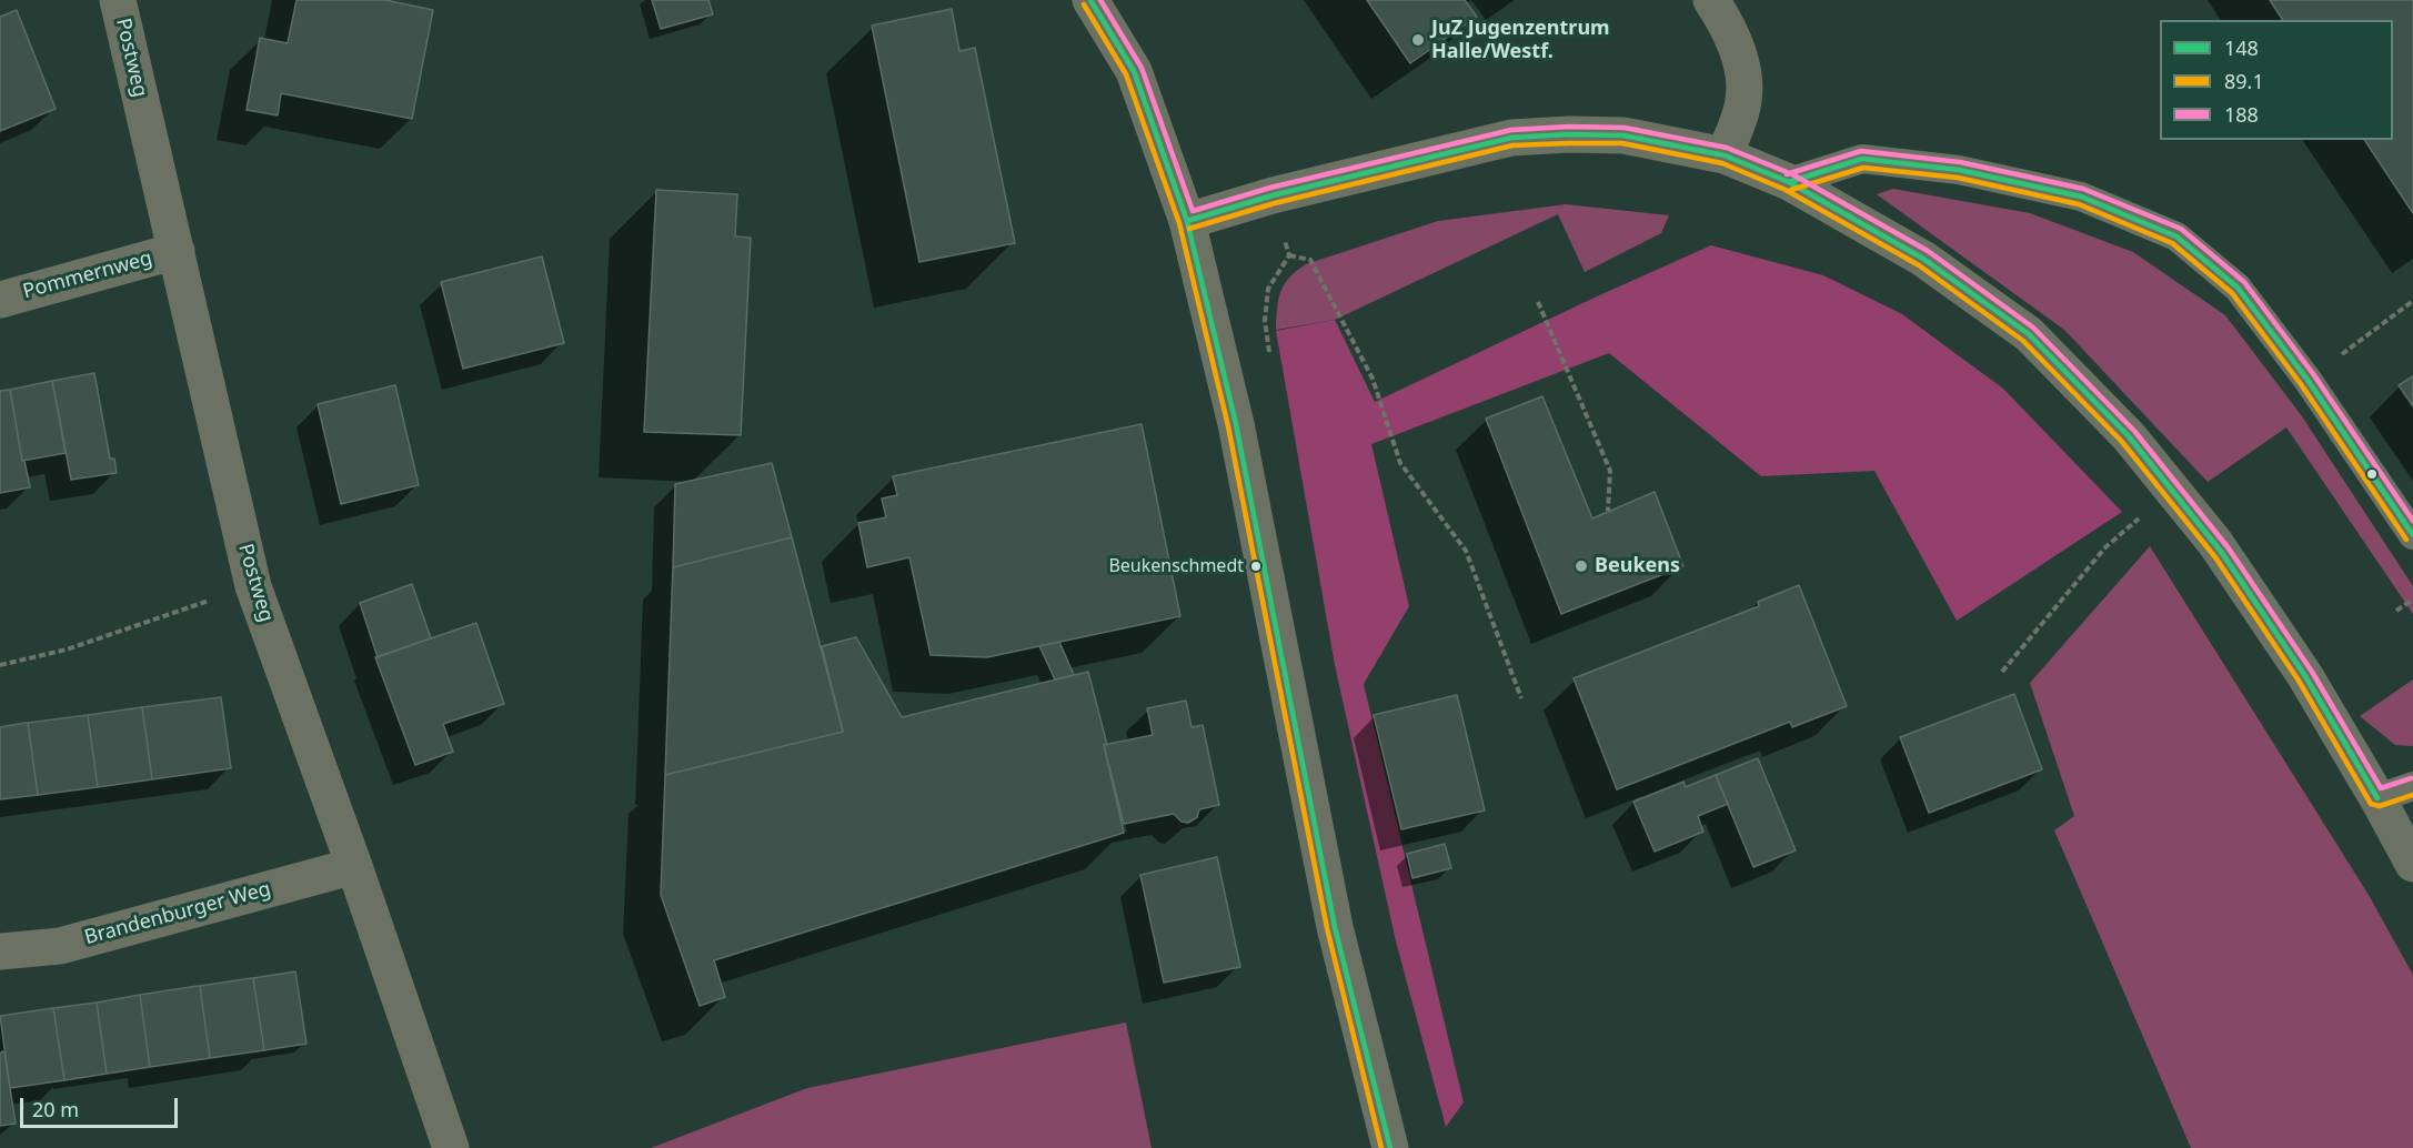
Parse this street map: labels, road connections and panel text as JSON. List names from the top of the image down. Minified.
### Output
{"streets":{"street":["Postweg","Pommernweg","Brandenburger Weg"]},"crossings":[["Postweg","Pommernweg"],["Postweg","Brandenburger Weg"]],"places":["JuZ Jugenzentrum Halle/Westf.","Beukenschmedt","Beukens"],"lines":["transit line 148","transit line 188","transit line 89.1"],"legend":["148","89.1","188"],"scale_bar":"20 m"}
